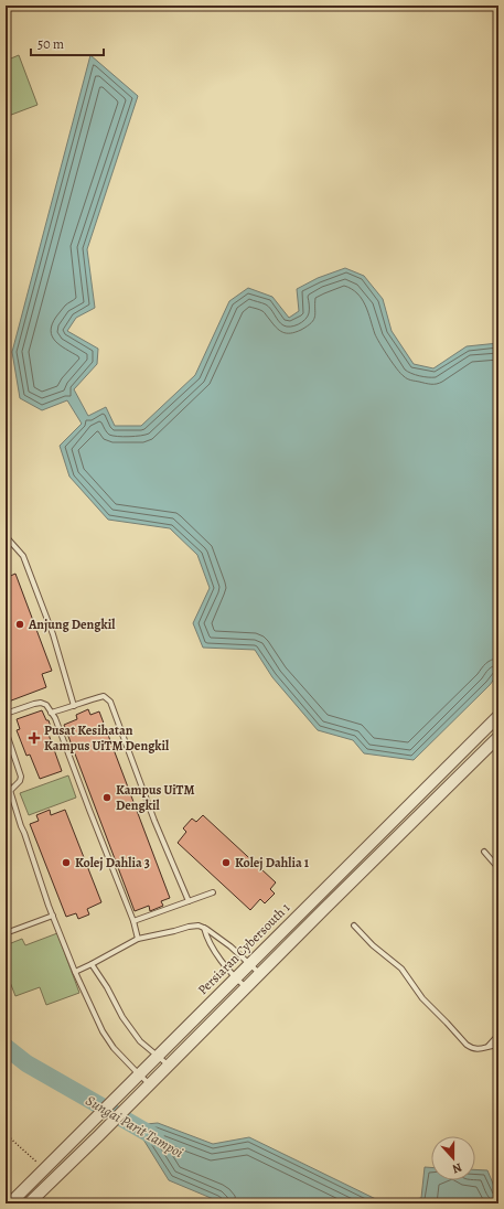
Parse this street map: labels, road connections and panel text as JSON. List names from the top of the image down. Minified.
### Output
{"streets":{"street":["Persiaran Cybersouth 1"]},"water":["Sungai Parit Tampoi"],"places":{"other":["Anjung Dengkil","Kampus UiTM Dengkil","Kolej Dahlia 3","Kolej Dahlia 1"],"health":["Pusat Kesihatan Kampus UiTM Dengkil"]},"scale_bar":"50 m","north":"bottom"}
